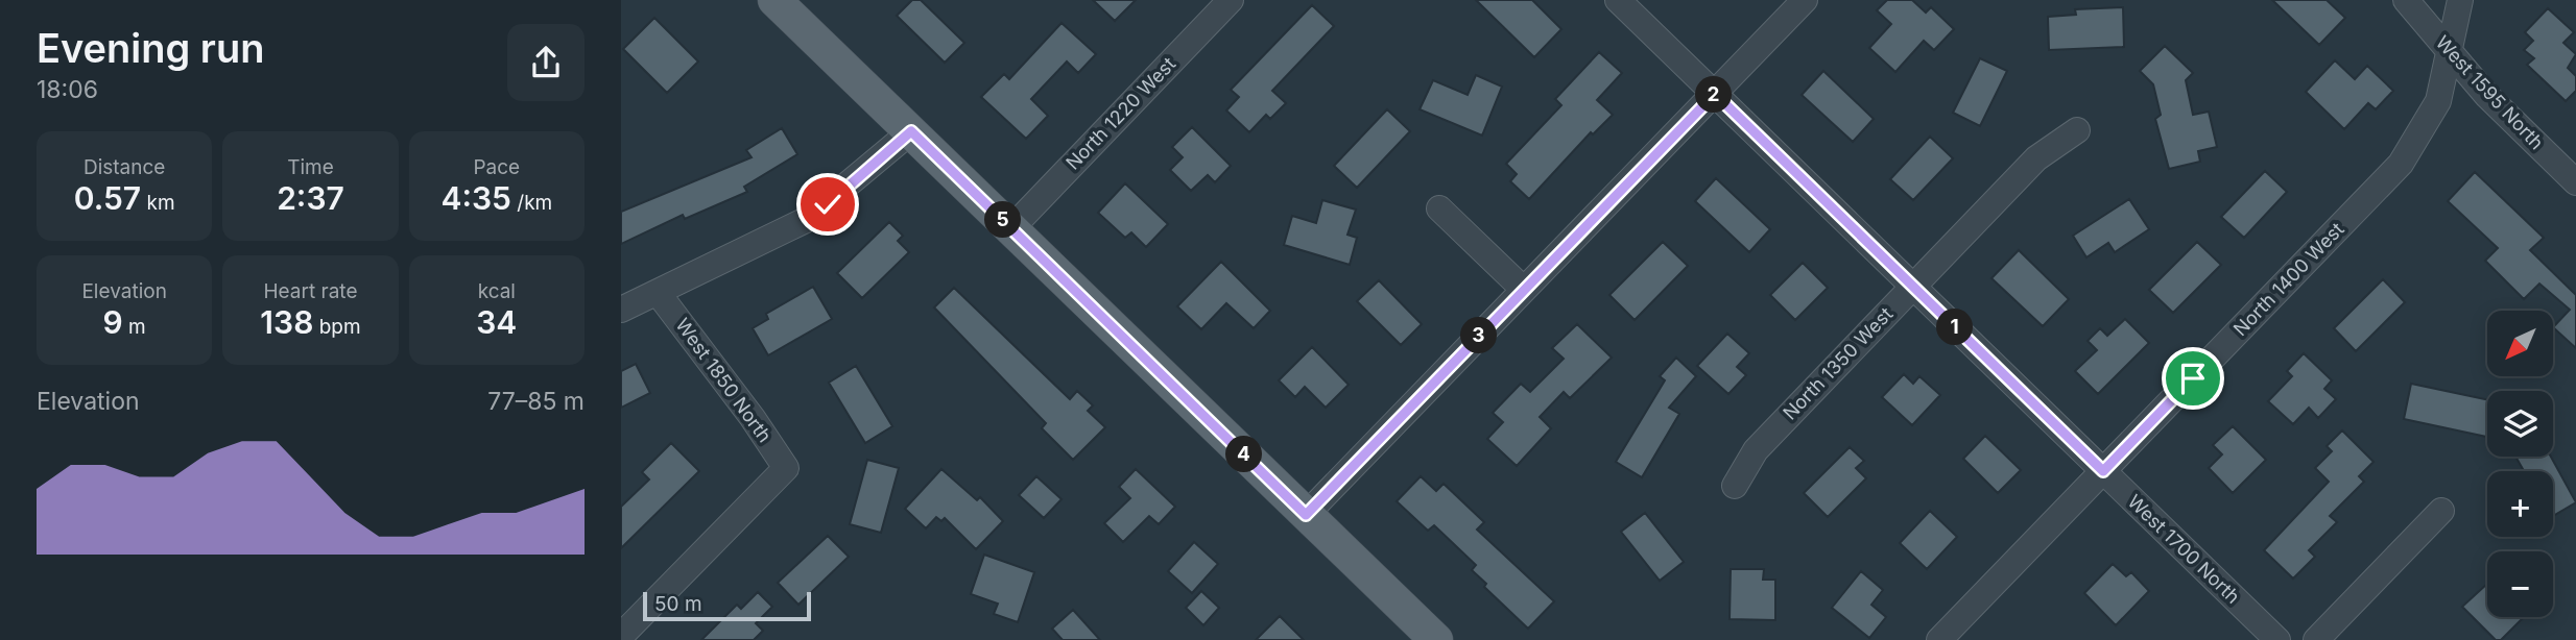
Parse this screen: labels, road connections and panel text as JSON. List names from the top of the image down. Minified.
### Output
{"streets":{"street":["West 1595 North","North 1220 West","North 1400 West","North 1350 West","West 1850 North","West 1700 North"]},"crossings":[["West 1595 North","North 1400 West"],["North 1400 West","West 1700 North"],["North 1350 West","West 1700 North"]],"scale_bar":"50 m","north":"bottom left","page":{"heading":["Evening run","18:06"],"pins":["2","5","1","3","4"],"stats":[["Distance","0.57 km"],["Time","2:37"],["Pace","4:35 /km"],["Elevation","9 m"],["Heart rate","138 bpm"],["kcal","34"]],"map_buttons":["+","−"],"chart":["Elevation","77–85 m"],"scale":"50 m"}}
